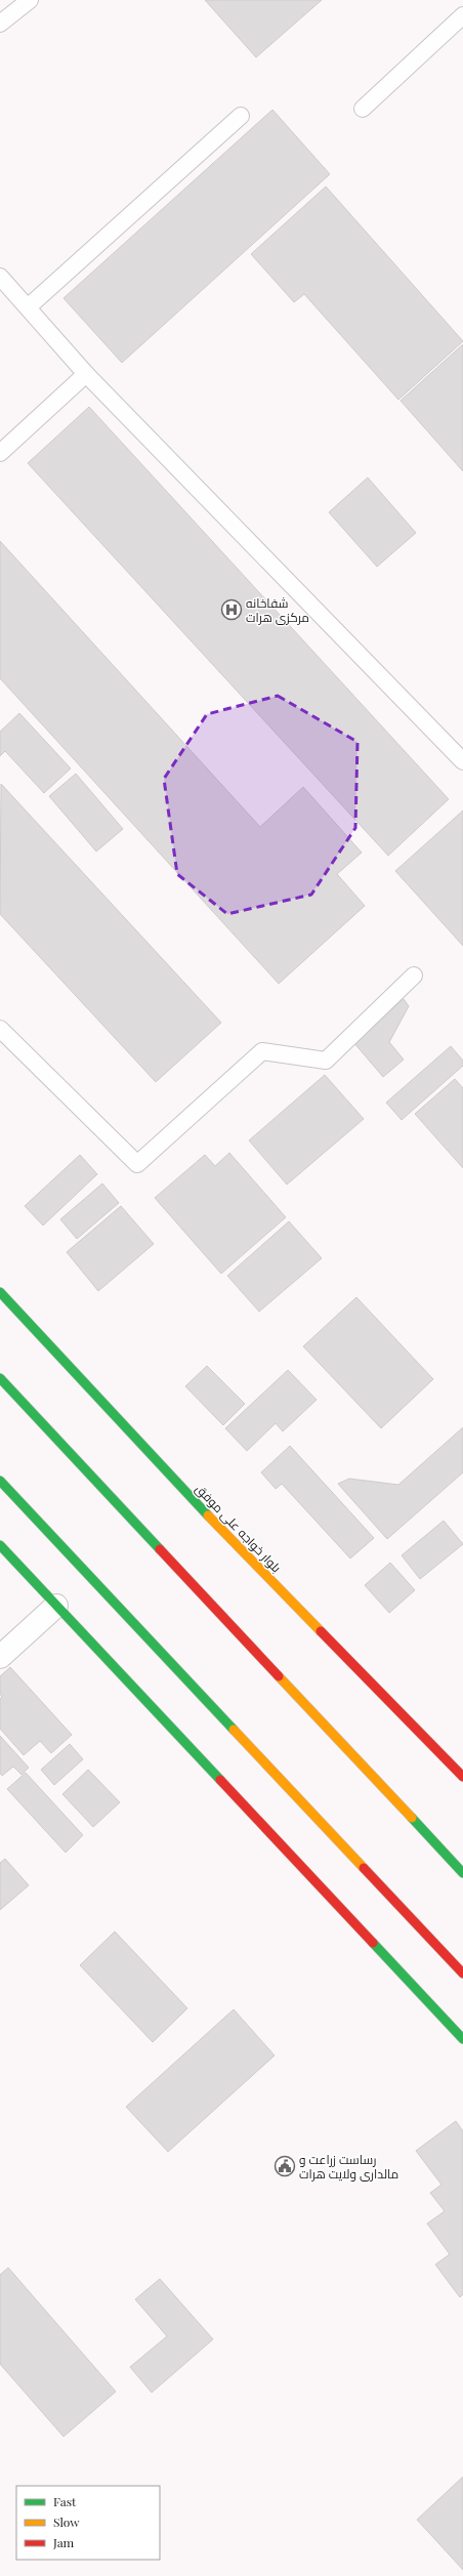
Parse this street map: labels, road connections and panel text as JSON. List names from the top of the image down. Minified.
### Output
{"streets":{"main road":["بلوار خواجه علی موفق"]},"places":{"hospital":["شفاخانه مرکزی هرات"],"public building":["رساست زراعت و مالداری ولایت هرات"]},"legend":["Fast","Slow","Jam"]}
